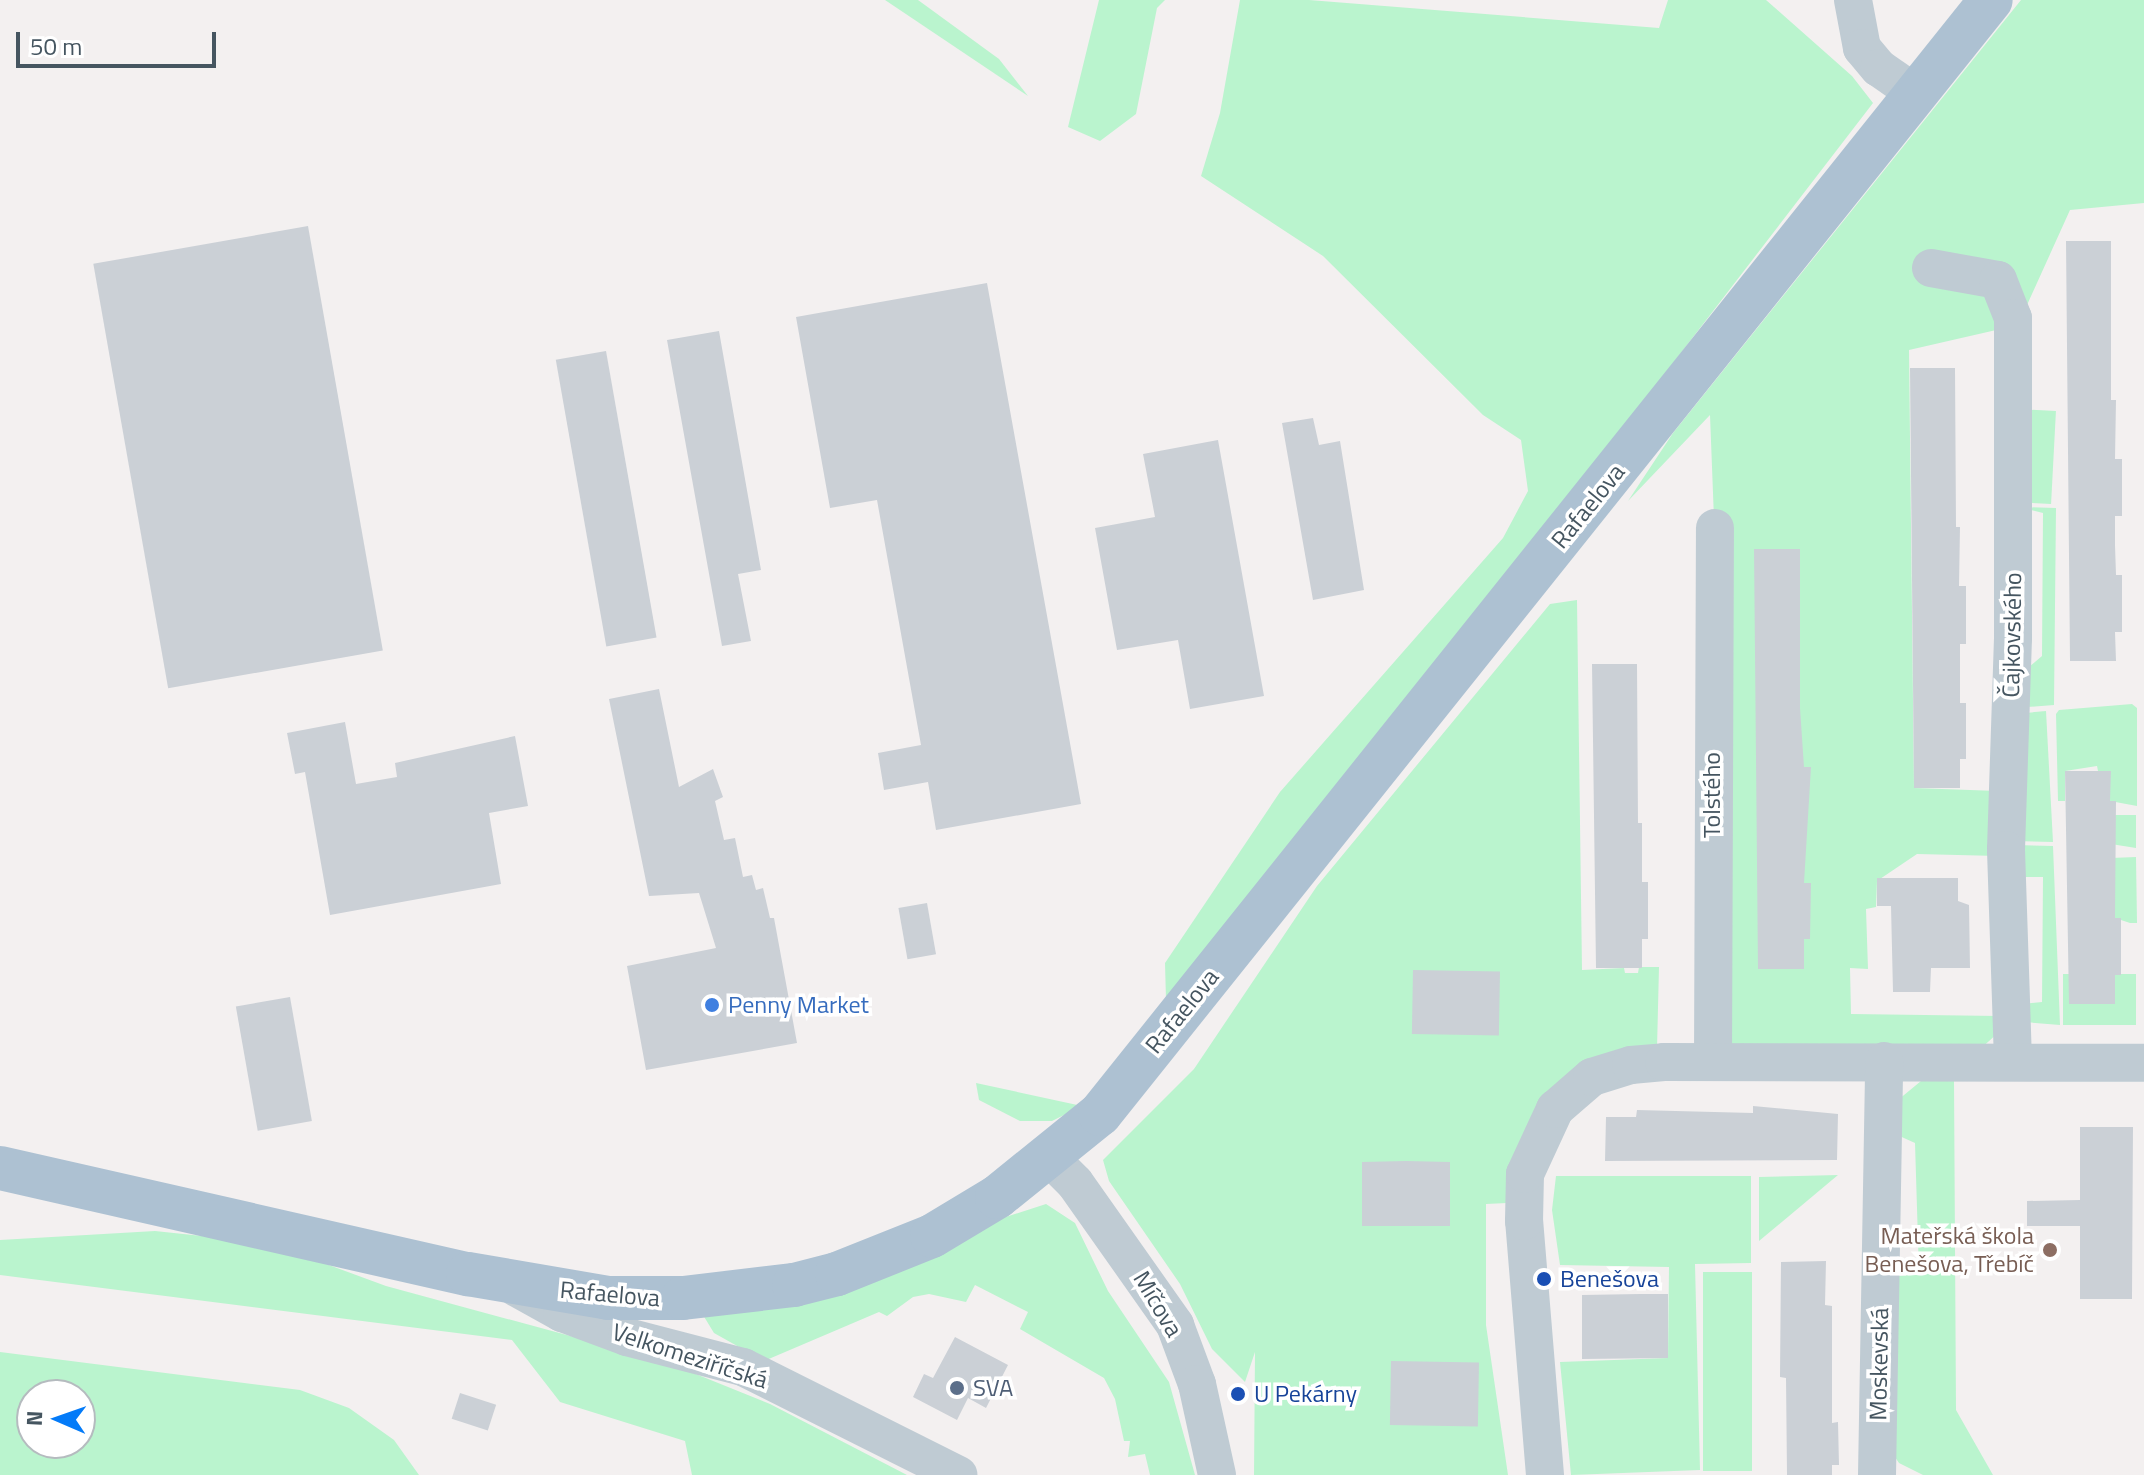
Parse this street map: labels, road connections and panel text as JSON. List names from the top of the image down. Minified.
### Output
{"streets":{"main road":["Rafaelova"],"street":["Čajkovského","Tolstého","Míčova","Velkomeziříčská","Moskevská"]},"crossings":[["Rafaelova","Míčova"],["Rafaelova","Velkomeziříčská"]],"places":["Penny Market","Mateřská škola Benešova, Třebíč","Benešova","SVA","U Pekárny"],"scale_bar":"50 m","north":"left"}
